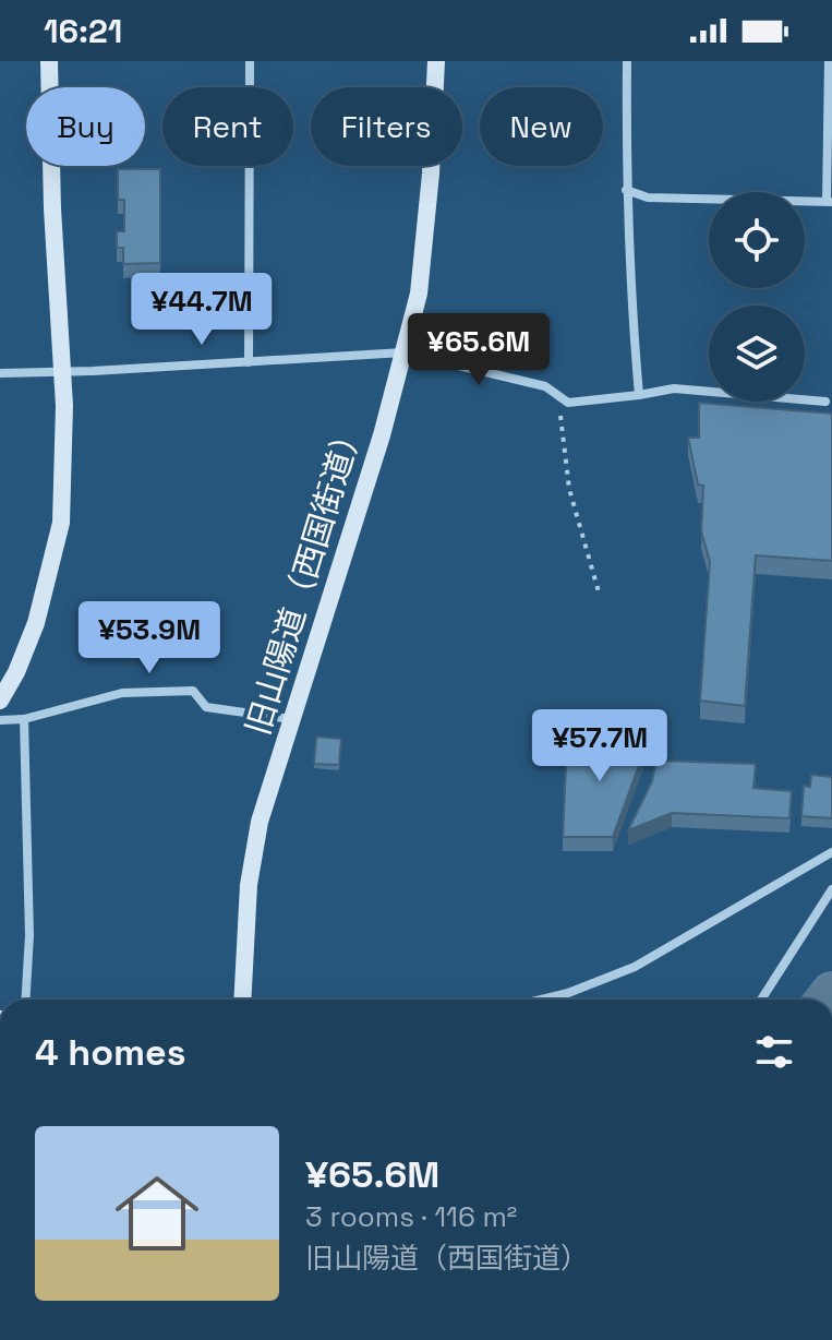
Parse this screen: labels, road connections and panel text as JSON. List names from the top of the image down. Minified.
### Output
{"streets":{"street":["旧山陽道（西国街道）"]},"page":{"status":"16:21","chip":["Buy","Rent","Filters","New"],"price":["¥44.7M","¥65.6M","¥53.9M","¥57.7M"],"heading":"4 homes","list":[{"name":"¥65.6M","note":"3 rooms · 116 m² · 旧山陽道（西国街道）"}]}}
